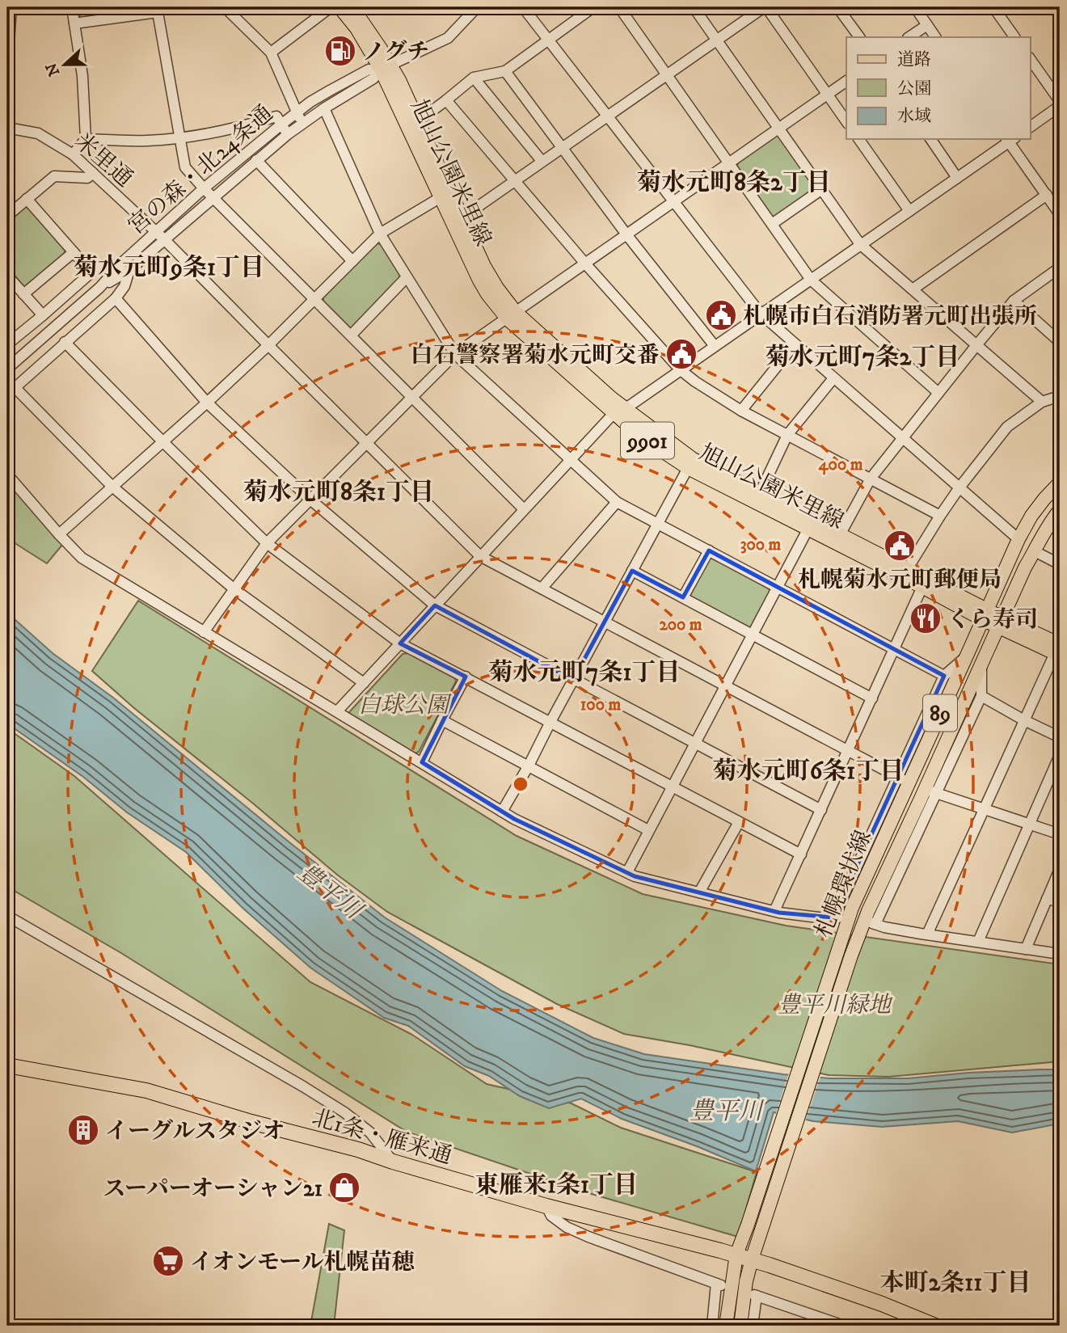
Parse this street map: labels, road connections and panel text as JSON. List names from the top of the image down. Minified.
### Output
{"streets":{"highway":["北1条・雁来通"],"main road":["旭山公園米里線","9901","89","札幌環状線"],"street":["米里通","宮の森・北24条通"]},"crossings":[["米里通","宮の森・北24条通"],["宮の森・北24条通","旭山公園米里線"],["旭山公園米里線","札幌環状線"],["札幌環状線","北1条・雁来通"]],"districts":["菊水元町8条2丁目","菊水元町9条1丁目","菊水元町7条2丁目","菊水元町8条1丁目","菊水元町7条1丁目","菊水元町6条1丁目","東雁来1条1丁目","本町2条11丁目"],"water":["豊平川"],"parks":["白球公園","豊平川緑地"],"places":{"fuel station":["ノグチ"],"public building":["札幌市白石消防署元町出張所","白石警察署菊水元町交番","札幌菊水元町郵便局"],"restaurant":["くら寿司"],"building":["イーグルスタジオ"],"shop":["スーパーオーシャン21"],"supermarket":["イオンモール札幌苗穂"]},"legend":["道路","公園","水域"],"north":"left","rings":["400 m","300 m","200 m","100 m"]}
